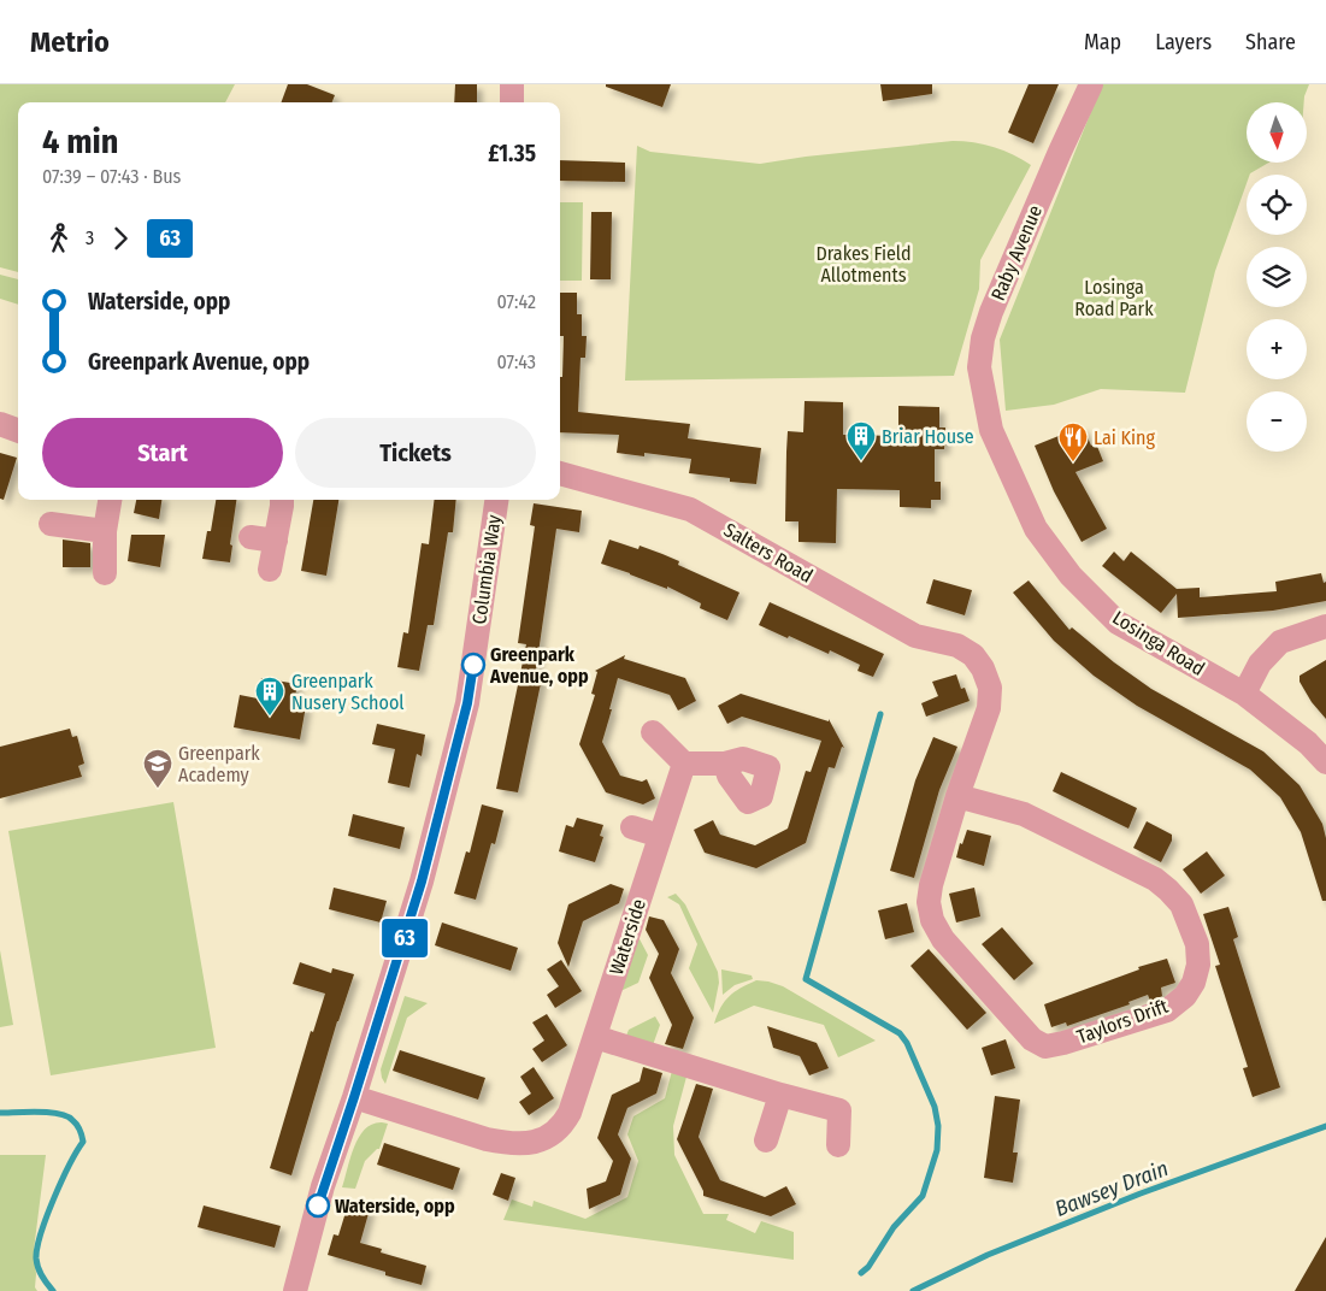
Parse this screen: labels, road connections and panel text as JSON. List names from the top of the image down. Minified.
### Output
{"streets":{"street":["Raby Avenue","Salters Road","Columbia Way","Losinga Road","Waterside","Taylors Drift"]},"crossings":[["Raby Avenue","Losinga Road"],["Salters Road","Taylors Drift"],["Columbia Way","Waterside"]],"water":["Bawsey Drain"],"parks":["Drakes Field Allotments","Losinga Road Park"],"places":{"building":["Briar House","Greenpark Nusery School"],"restaurant":["Lai King"],"other":["Greenpark Avenue, opp","Waterside, opp"],"school or university":["Greenpark Academy"]},"lines":["bus line 63"],"north":"bottom","page":{"header":"Metrio","nav":["Map","Layers","Share"],"on_map":"63","map_buttons":["+","−"],"heading":["4 min","07:39 – 07:43 · Bus","£1.35"],"legs":["3","63"],"list":[{"name":"Waterside, opp","value":"07:42"},{"name":"Greenpark Avenue, opp","value":"07:43"}],"buttons":["Start","Tickets"]}}
